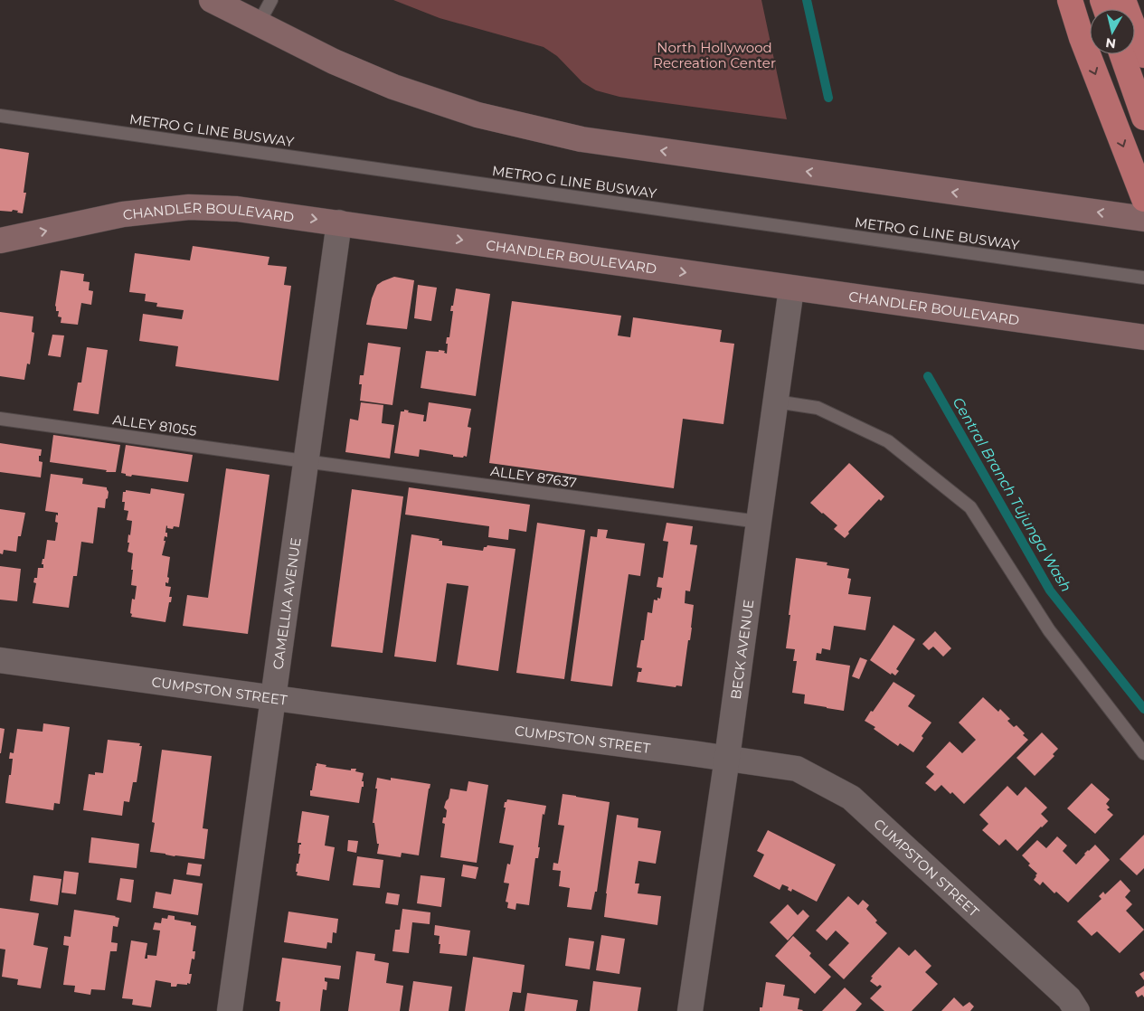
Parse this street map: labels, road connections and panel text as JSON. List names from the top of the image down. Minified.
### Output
{"streets":{"street":["CHANDLER BOULEVARD","CAMELLIA AVENUE","BECK AVENUE","CUMPSTON STREET"],"lane":["METRO G LINE BUSWAY","ALLEY 81055","ALLEY 87637"]},"crossings":[["CHANDLER BOULEVARD","CAMELLIA AVENUE"],["CHANDLER BOULEVARD","BECK AVENUE"],["ALLEY 81055","ALLEY 87637"],["ALLEY 81055","CAMELLIA AVENUE"],["ALLEY 87637","CAMELLIA AVENUE"],["ALLEY 87637","BECK AVENUE"],["CAMELLIA AVENUE","CUMPSTON STREET"],["BECK AVENUE","CUMPSTON STREET"]],"water":["Central Branch Tujunga Wash"],"parks":["North Hollywood Recreation Center"],"north":"bottom"}
